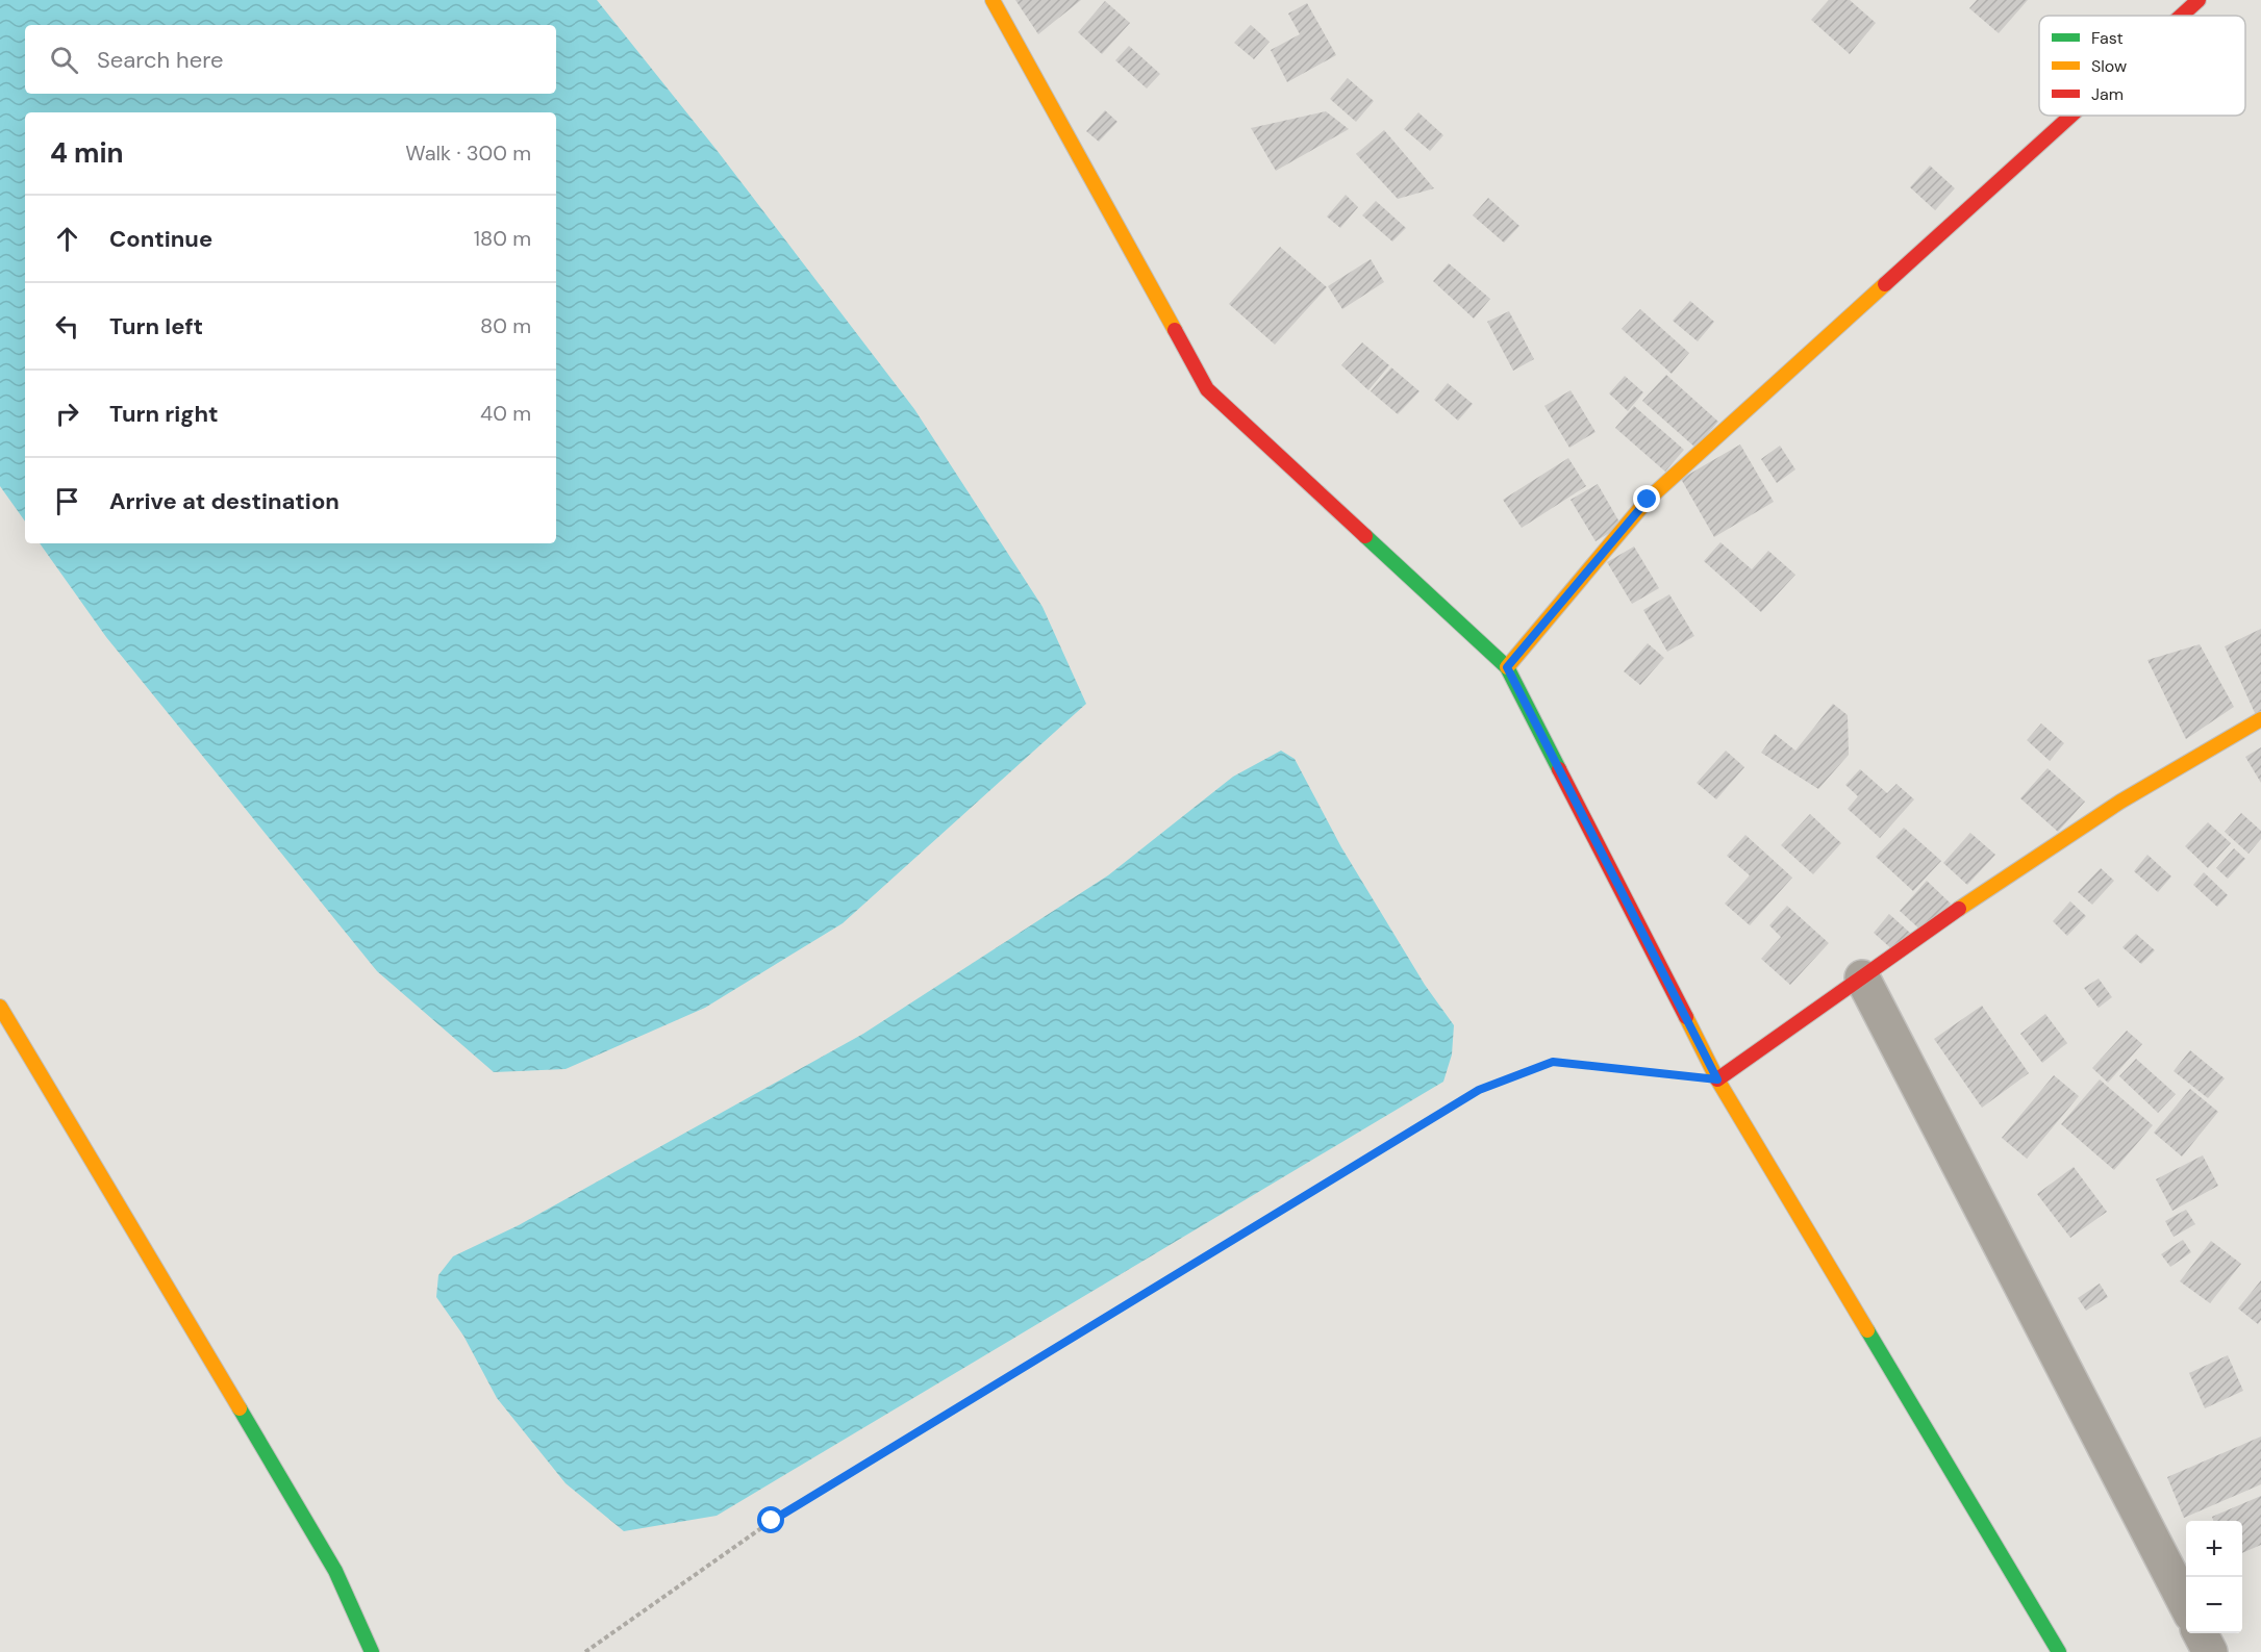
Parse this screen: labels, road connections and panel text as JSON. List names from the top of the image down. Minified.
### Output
{"legend":["Fast","Slow","Jam"],"page":{"search":"Search here","heading":["4 min","Walk · 300 m"],"list":[["Continue","180 m"],["Turn left","80 m"],["Turn right","40 m"],"Arrive at destination"],"map_buttons":["+","−"]}}
